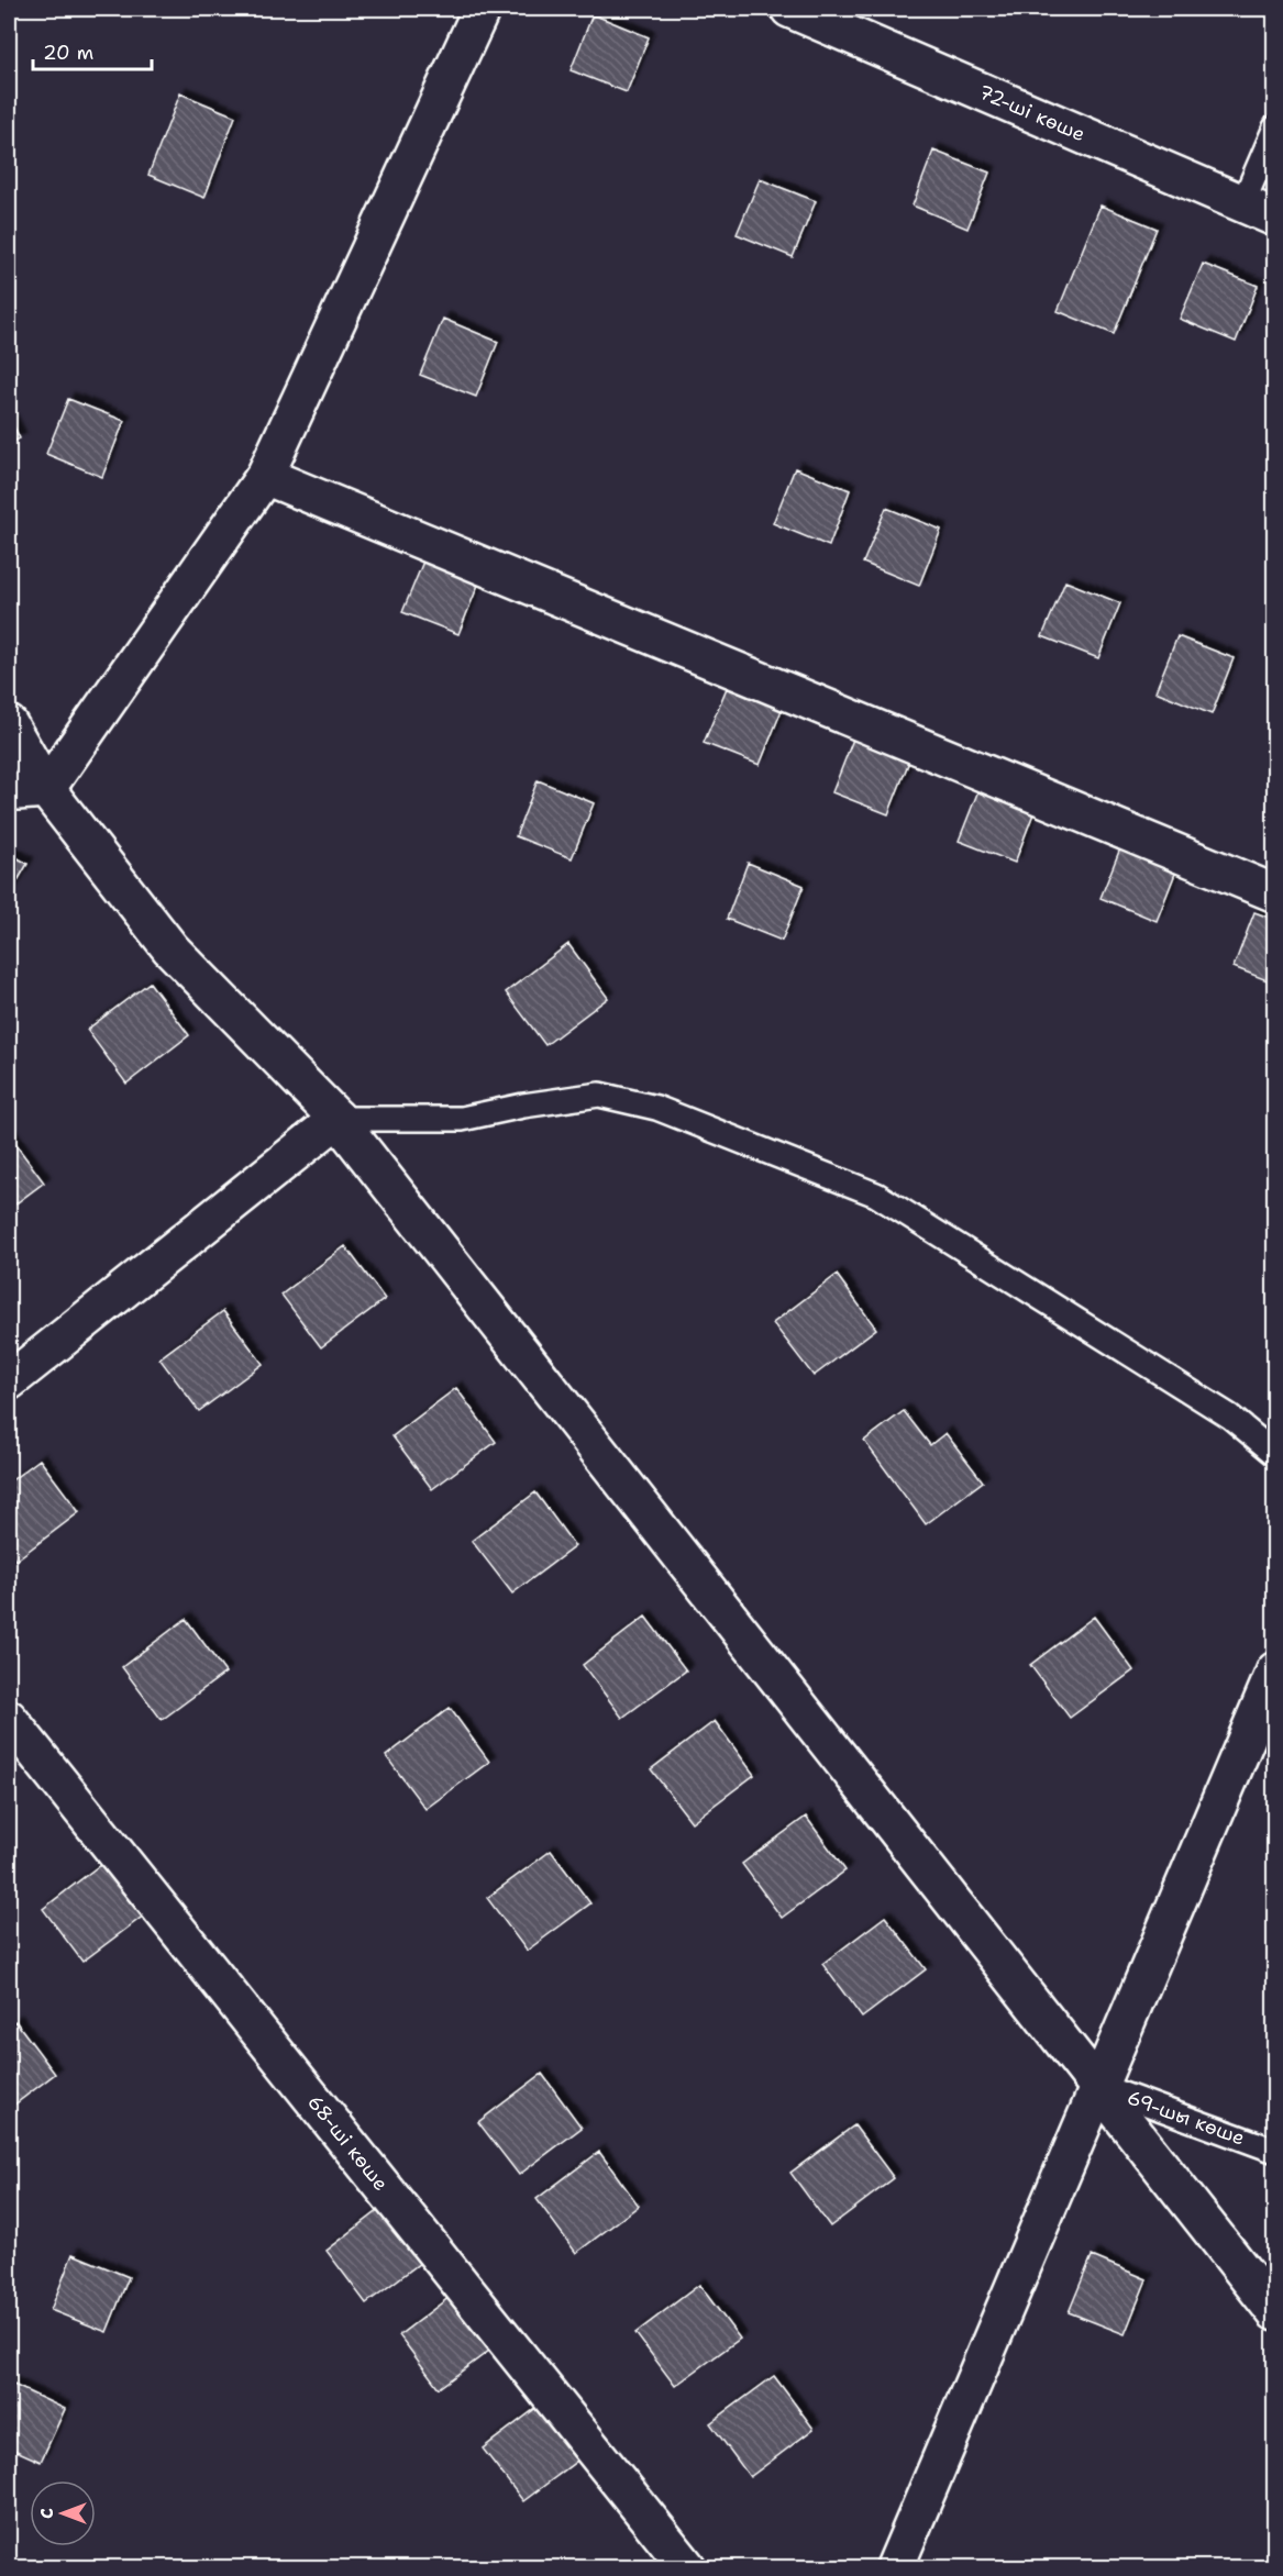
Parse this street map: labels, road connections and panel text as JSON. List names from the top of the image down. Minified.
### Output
{"streets":{"street":["72-ші көше","68-ші көше"],"lane":["69-шы көше"]},"scale_bar":"20 m","north":"left"}
